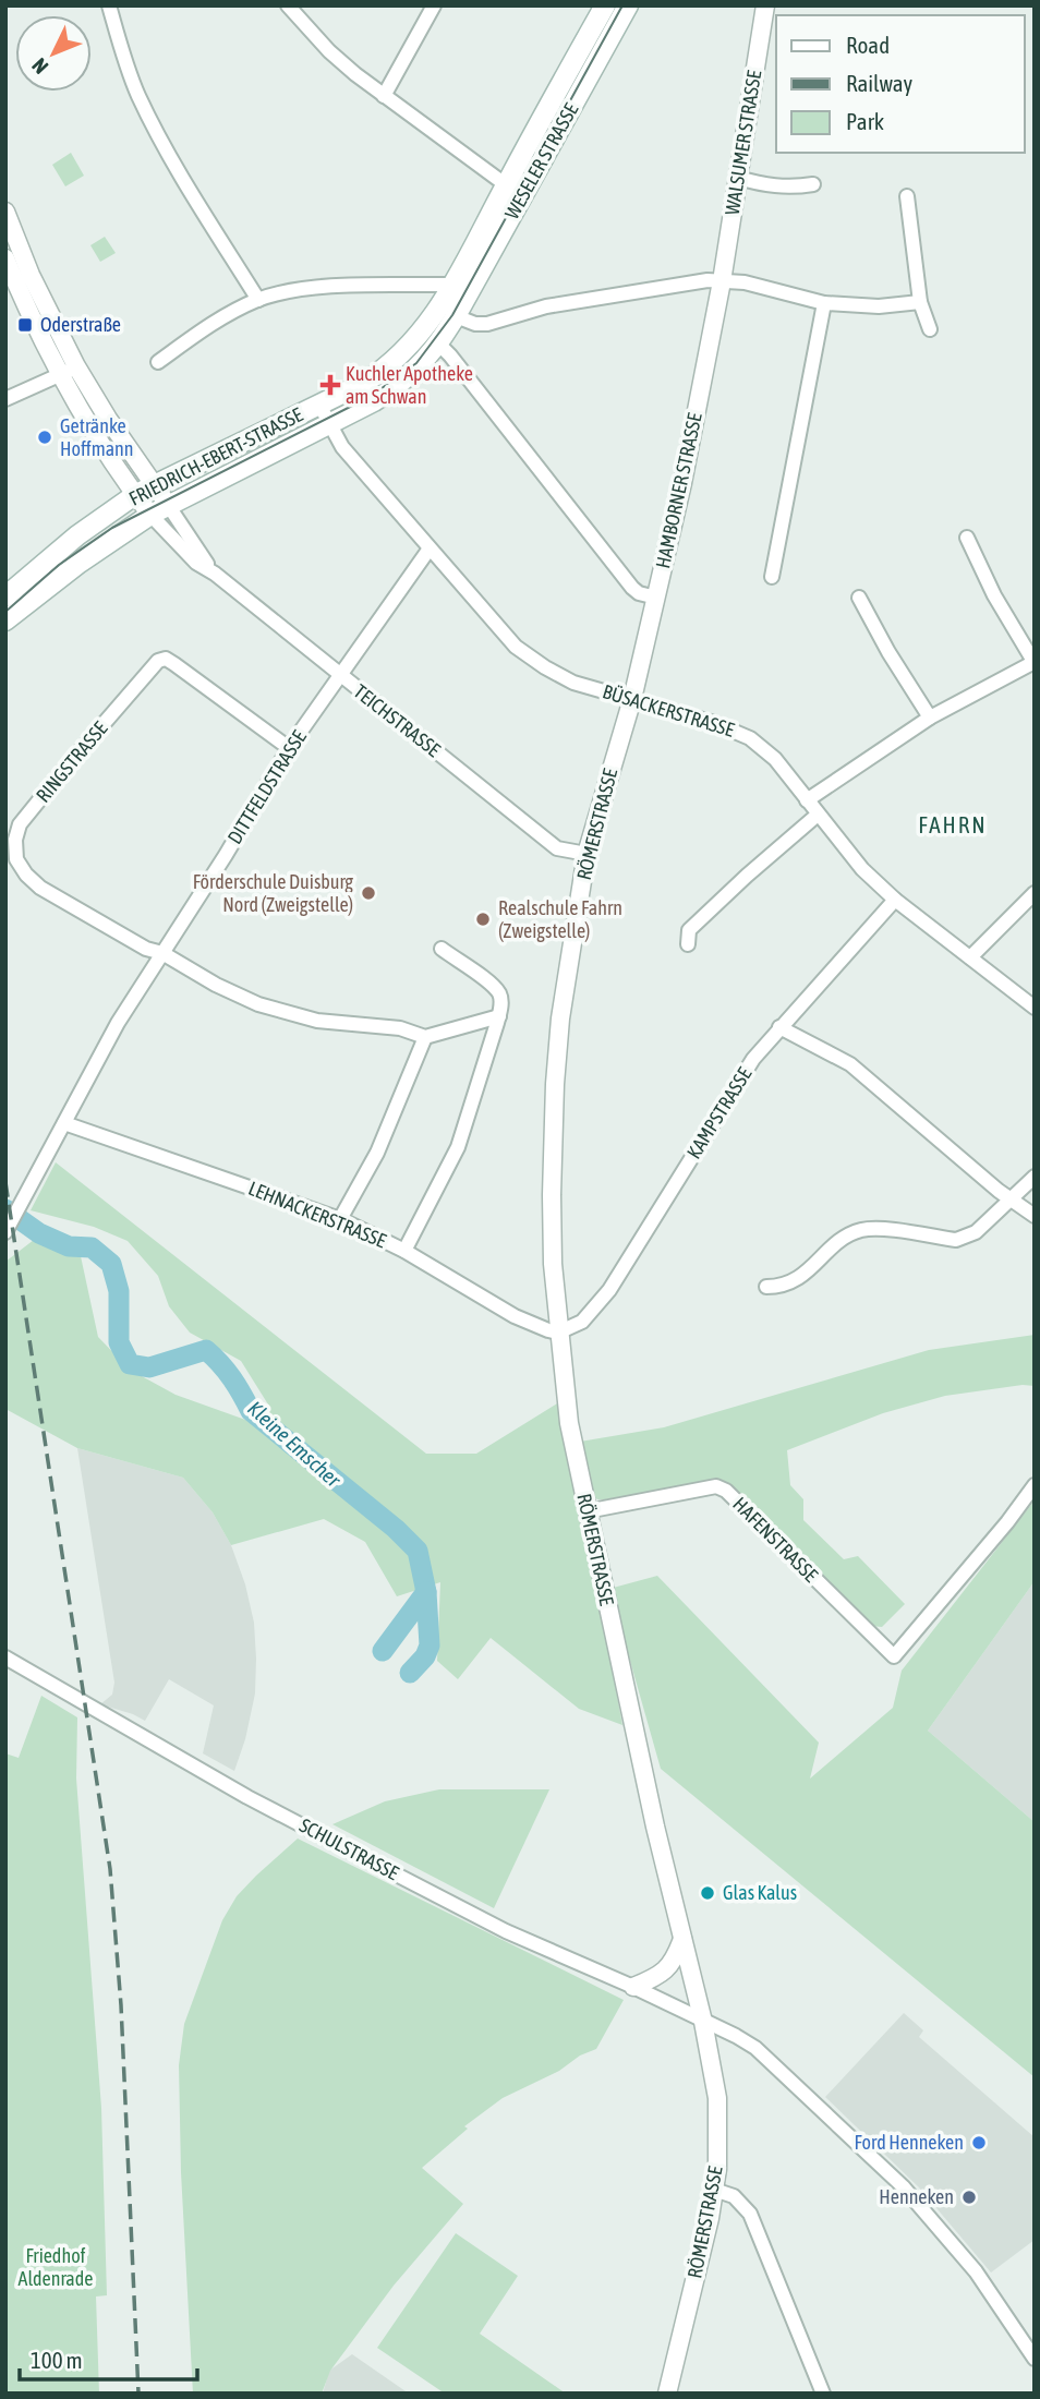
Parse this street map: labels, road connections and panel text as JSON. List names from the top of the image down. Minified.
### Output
{"streets":{"main road":["WESELER STRASSE","FRIEDRICH-EBERT-STRASSE"],"street":["WALSUMER STRASSE","HAMBORNER STRASSE","BÜSACKERSTRASSE","TEICHSTRASSE","RINGSTRASSE","DITTFELDSTRASSE","RÖMERSTRASSE","KAMPSTRASSE","LEHNACKERSTRASSE","HAFENSTRASSE","SCHULSTRASSE"]},"crossings":[["WALSUMER STRASSE","HAMBORNER STRASSE"],["WESELER STRASSE","FRIEDRICH-EBERT-STRASSE"],["FRIEDRICH-EBERT-STRASSE","BÜSACKERSTRASSE"],["FRIEDRICH-EBERT-STRASSE","TEICHSTRASSE"],["HAMBORNER STRASSE","BÜSACKERSTRASSE"],["HAMBORNER STRASSE","RÖMERSTRASSE"],["BÜSACKERSTRASSE","DITTFELDSTRASSE"],["BÜSACKERSTRASSE","RÖMERSTRASSE"],["BÜSACKERSTRASSE","KAMPSTRASSE"],["TEICHSTRASSE","DITTFELDSTRASSE"],["TEICHSTRASSE","RÖMERSTRASSE"],["RINGSTRASSE","DITTFELDSTRASSE"],["DITTFELDSTRASSE","LEHNACKERSTRASSE"],["RÖMERSTRASSE","KAMPSTRASSE"],["RÖMERSTRASSE","LEHNACKERSTRASSE"],["RÖMERSTRASSE","HAFENSTRASSE"],["RÖMERSTRASSE","SCHULSTRASSE"],["KAMPSTRASSE","LEHNACKERSTRASSE"]],"districts":["FAHRN"],"water":["Kleine Emscher"],"parks":["Friedhof Aldenrade"],"places":{"transit":["Oderstraße"],"health":["Kuchler Apotheke am Schwan"],"other":["Getränke Hoffmann","Förderschule Duisburg Nord (Zweigstelle)","Realschule Fahrn (Zweigstelle)","Glas Kalus","Ford Henneken","Henneken"]},"legend":["Road","Railway","Park"],"scale_bar":"100 m","north":"bottom left"}
